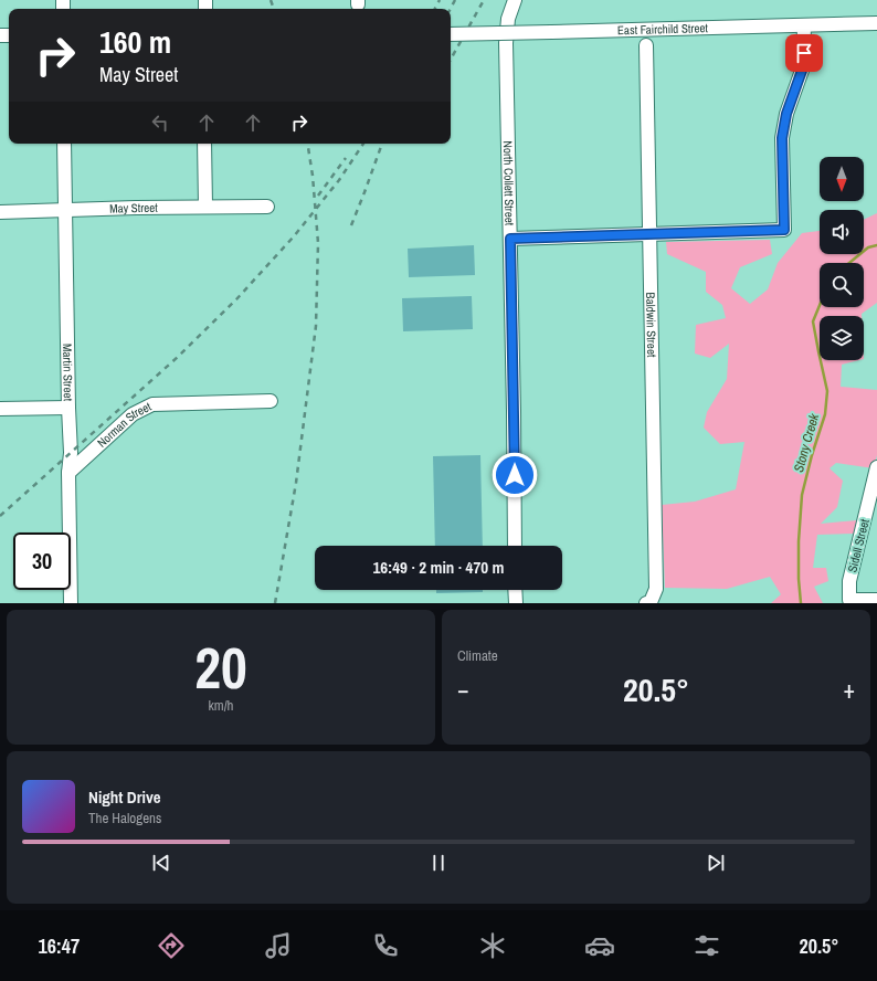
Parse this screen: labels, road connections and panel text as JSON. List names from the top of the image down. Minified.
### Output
{"streets":{"street":["East Fairchild Street","North Collett Street","May Street","Baldwin Street","Martin Street","Norman Street","Sidell Street"]},"crossings":[["May Street","Martin Street"],["Martin Street","Norman Street"]],"water":["Stony Creek"],"north":"bottom","page":{"turn":["160 m","May Street"],"limit":"30","trip":"16:49 · 2 min · 470 m","tile":[["20","km/h"],"Climate"],"heat":["−","20.5°","+"],"song":["Night Drive","The Halogens"],"tabs":["16:47","20.5°"]}}
